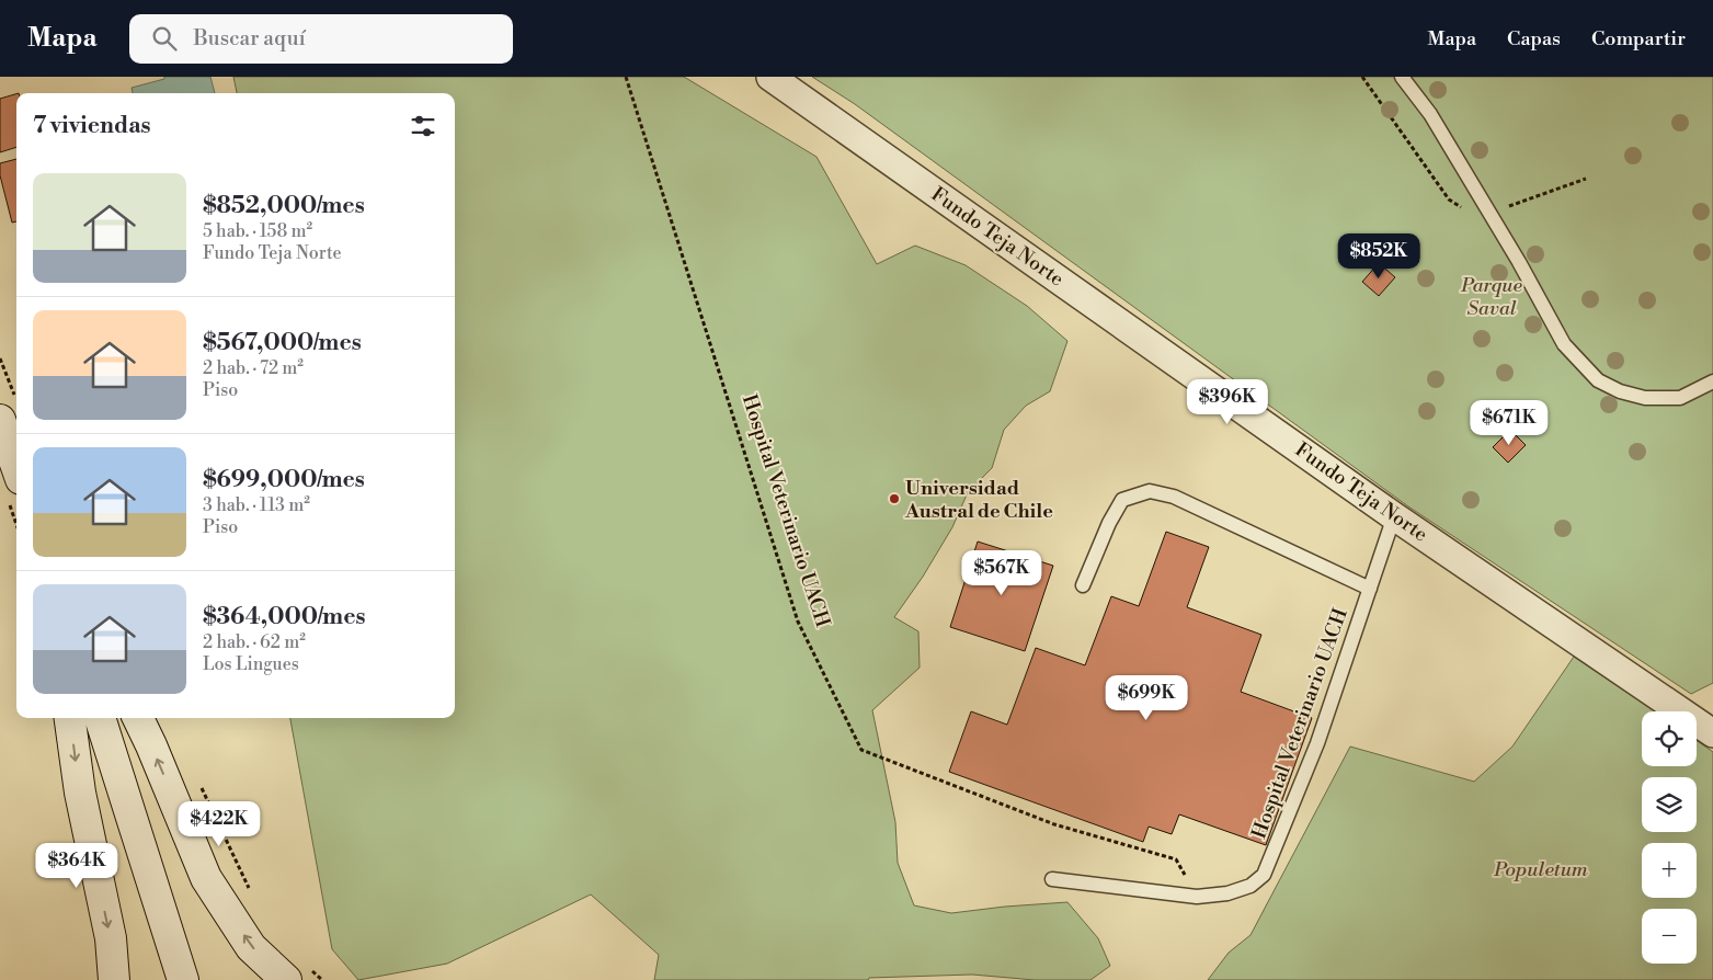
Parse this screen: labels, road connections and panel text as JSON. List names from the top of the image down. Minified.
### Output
{"streets":{"street":["Fundo Teja Norte"],"lane":["Hospital Veterinario UACH"]},"crossings":[["Fundo Teja Norte","Hospital Veterinario UACH"]],"parks":["Parque Saval","Populetum"],"places":["Universidad Austral de Chile"],"page":{"header":"Mapa","search":"Buscar aquí","nav":["Mapa","Capas","Compartir"],"heading":"7 viviendas","list":[{"name":"$852,000/mes","note":"5 hab. · 158 m² · Fundo Teja Norte"},{"name":"$567,000/mes","note":"2 hab. · 72 m² · Piso"},{"name":"$699,000/mes","note":"3 hab. · 113 m² · Piso"},{"name":"$364,000/mes","note":"2 hab. · 62 m² · Los Lingues"}],"price":["$852K","$396K","$671K","$567K","$699K","$422K","$364K"],"map_buttons":["+","−"]}}
